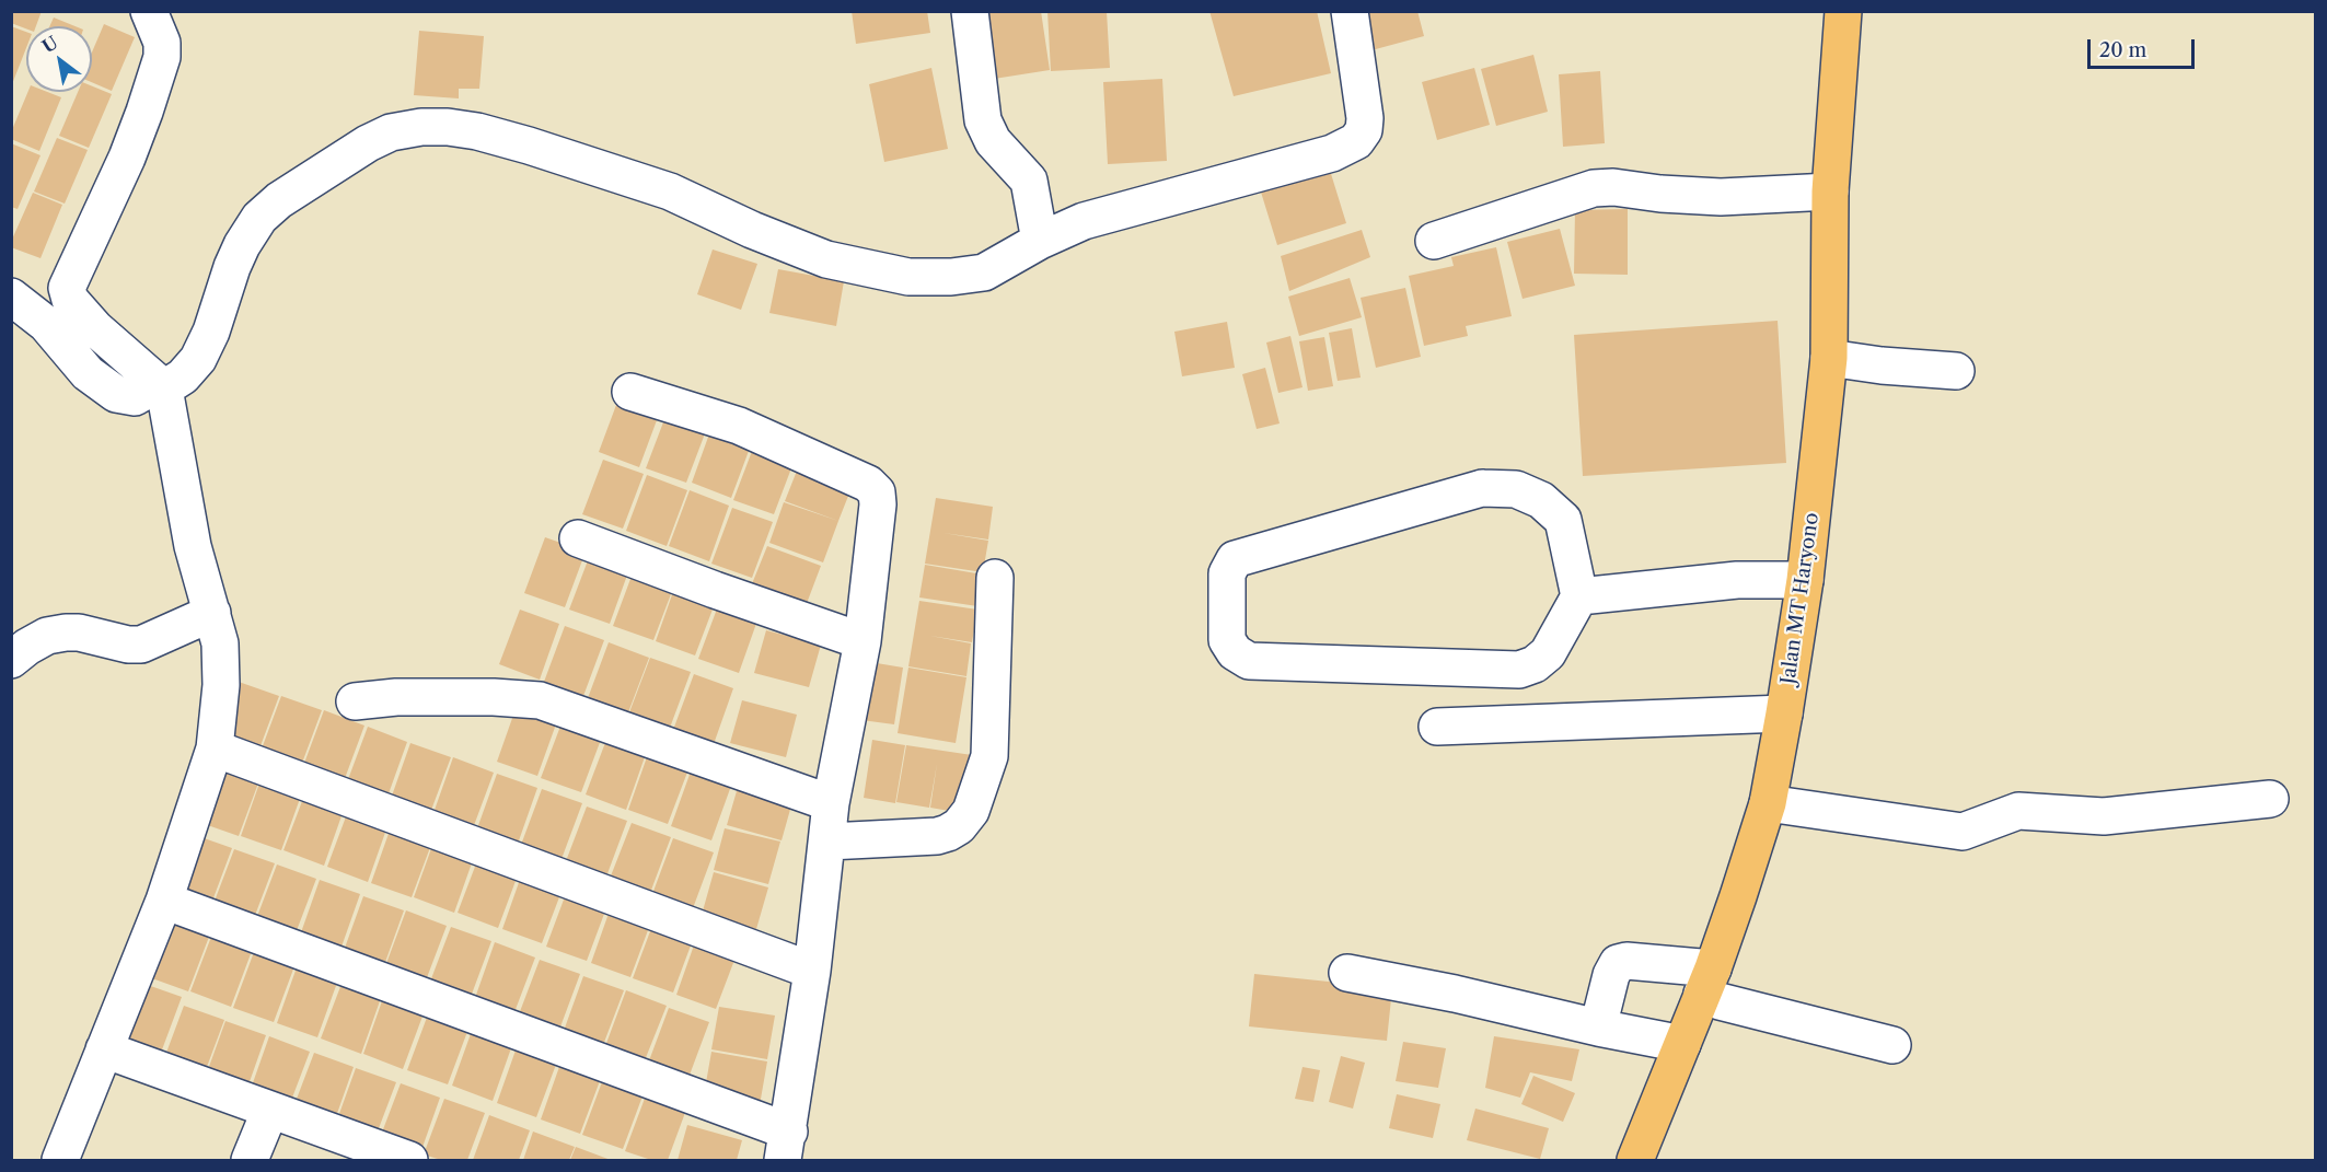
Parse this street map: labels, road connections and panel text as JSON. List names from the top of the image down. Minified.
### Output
{"streets":{"main road":["Jalan MT Haryono"]},"scale_bar":"20 m","north":"top left"}
